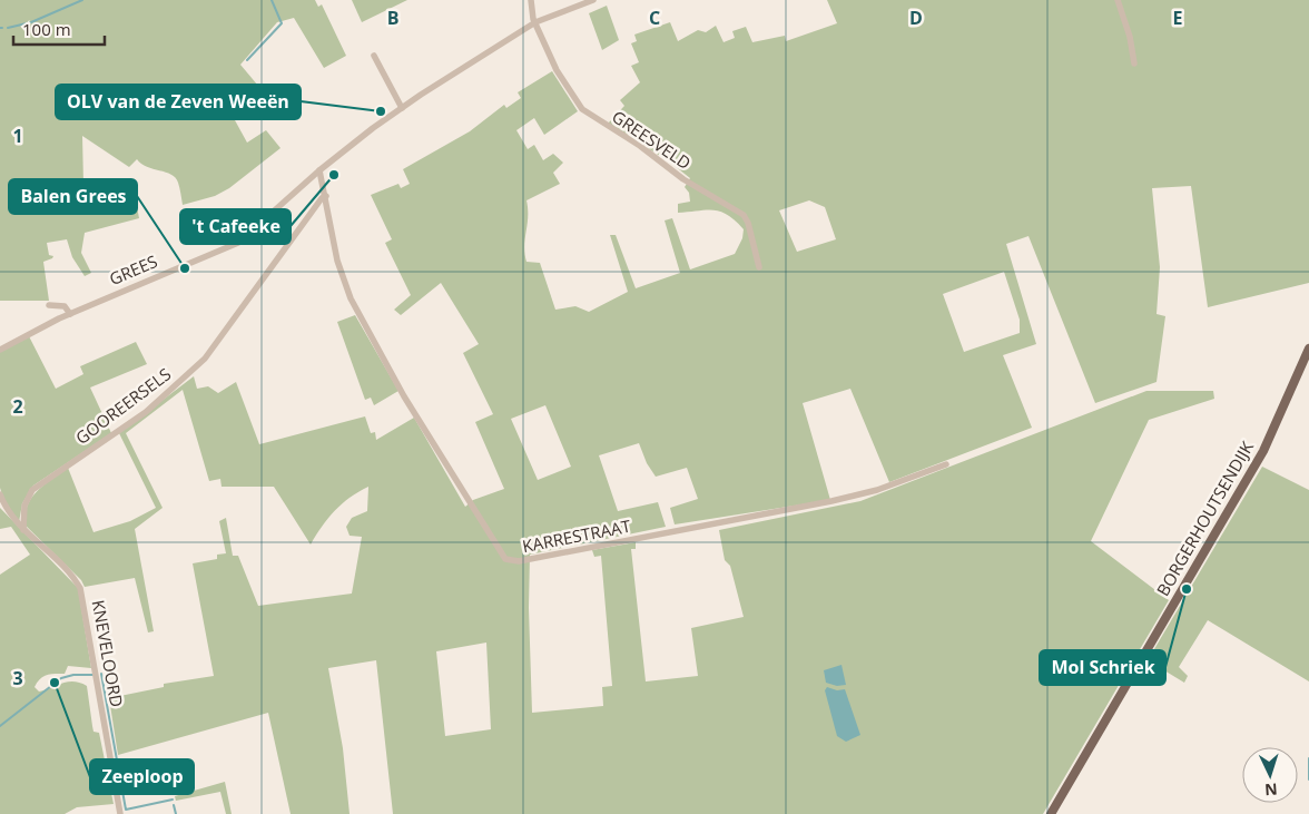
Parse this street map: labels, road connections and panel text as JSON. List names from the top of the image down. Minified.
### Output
{"streets":{"main road":["BORGERHOUTSENDIJK"],"street":["GREESVELD","GREES","GOOREERSELS","KARRESTRAAT","KNEVELOORD"]},"crossings":[["GREESVELD","GREES"],["GREES","KARRESTRAAT"],["GOOREERSELS","KARRESTRAAT"],["GOOREERSELS","KNEVELOORD"]],"places":["OLV van de Zeven Weeën","'t Cafeeke","Balen Grees","Mol Schriek","Zeeploop"],"scale_bar":"100 m","north":"bottom","grid":{"columns":["B","C","D","E"],"rows":["1","2","3"]}}
